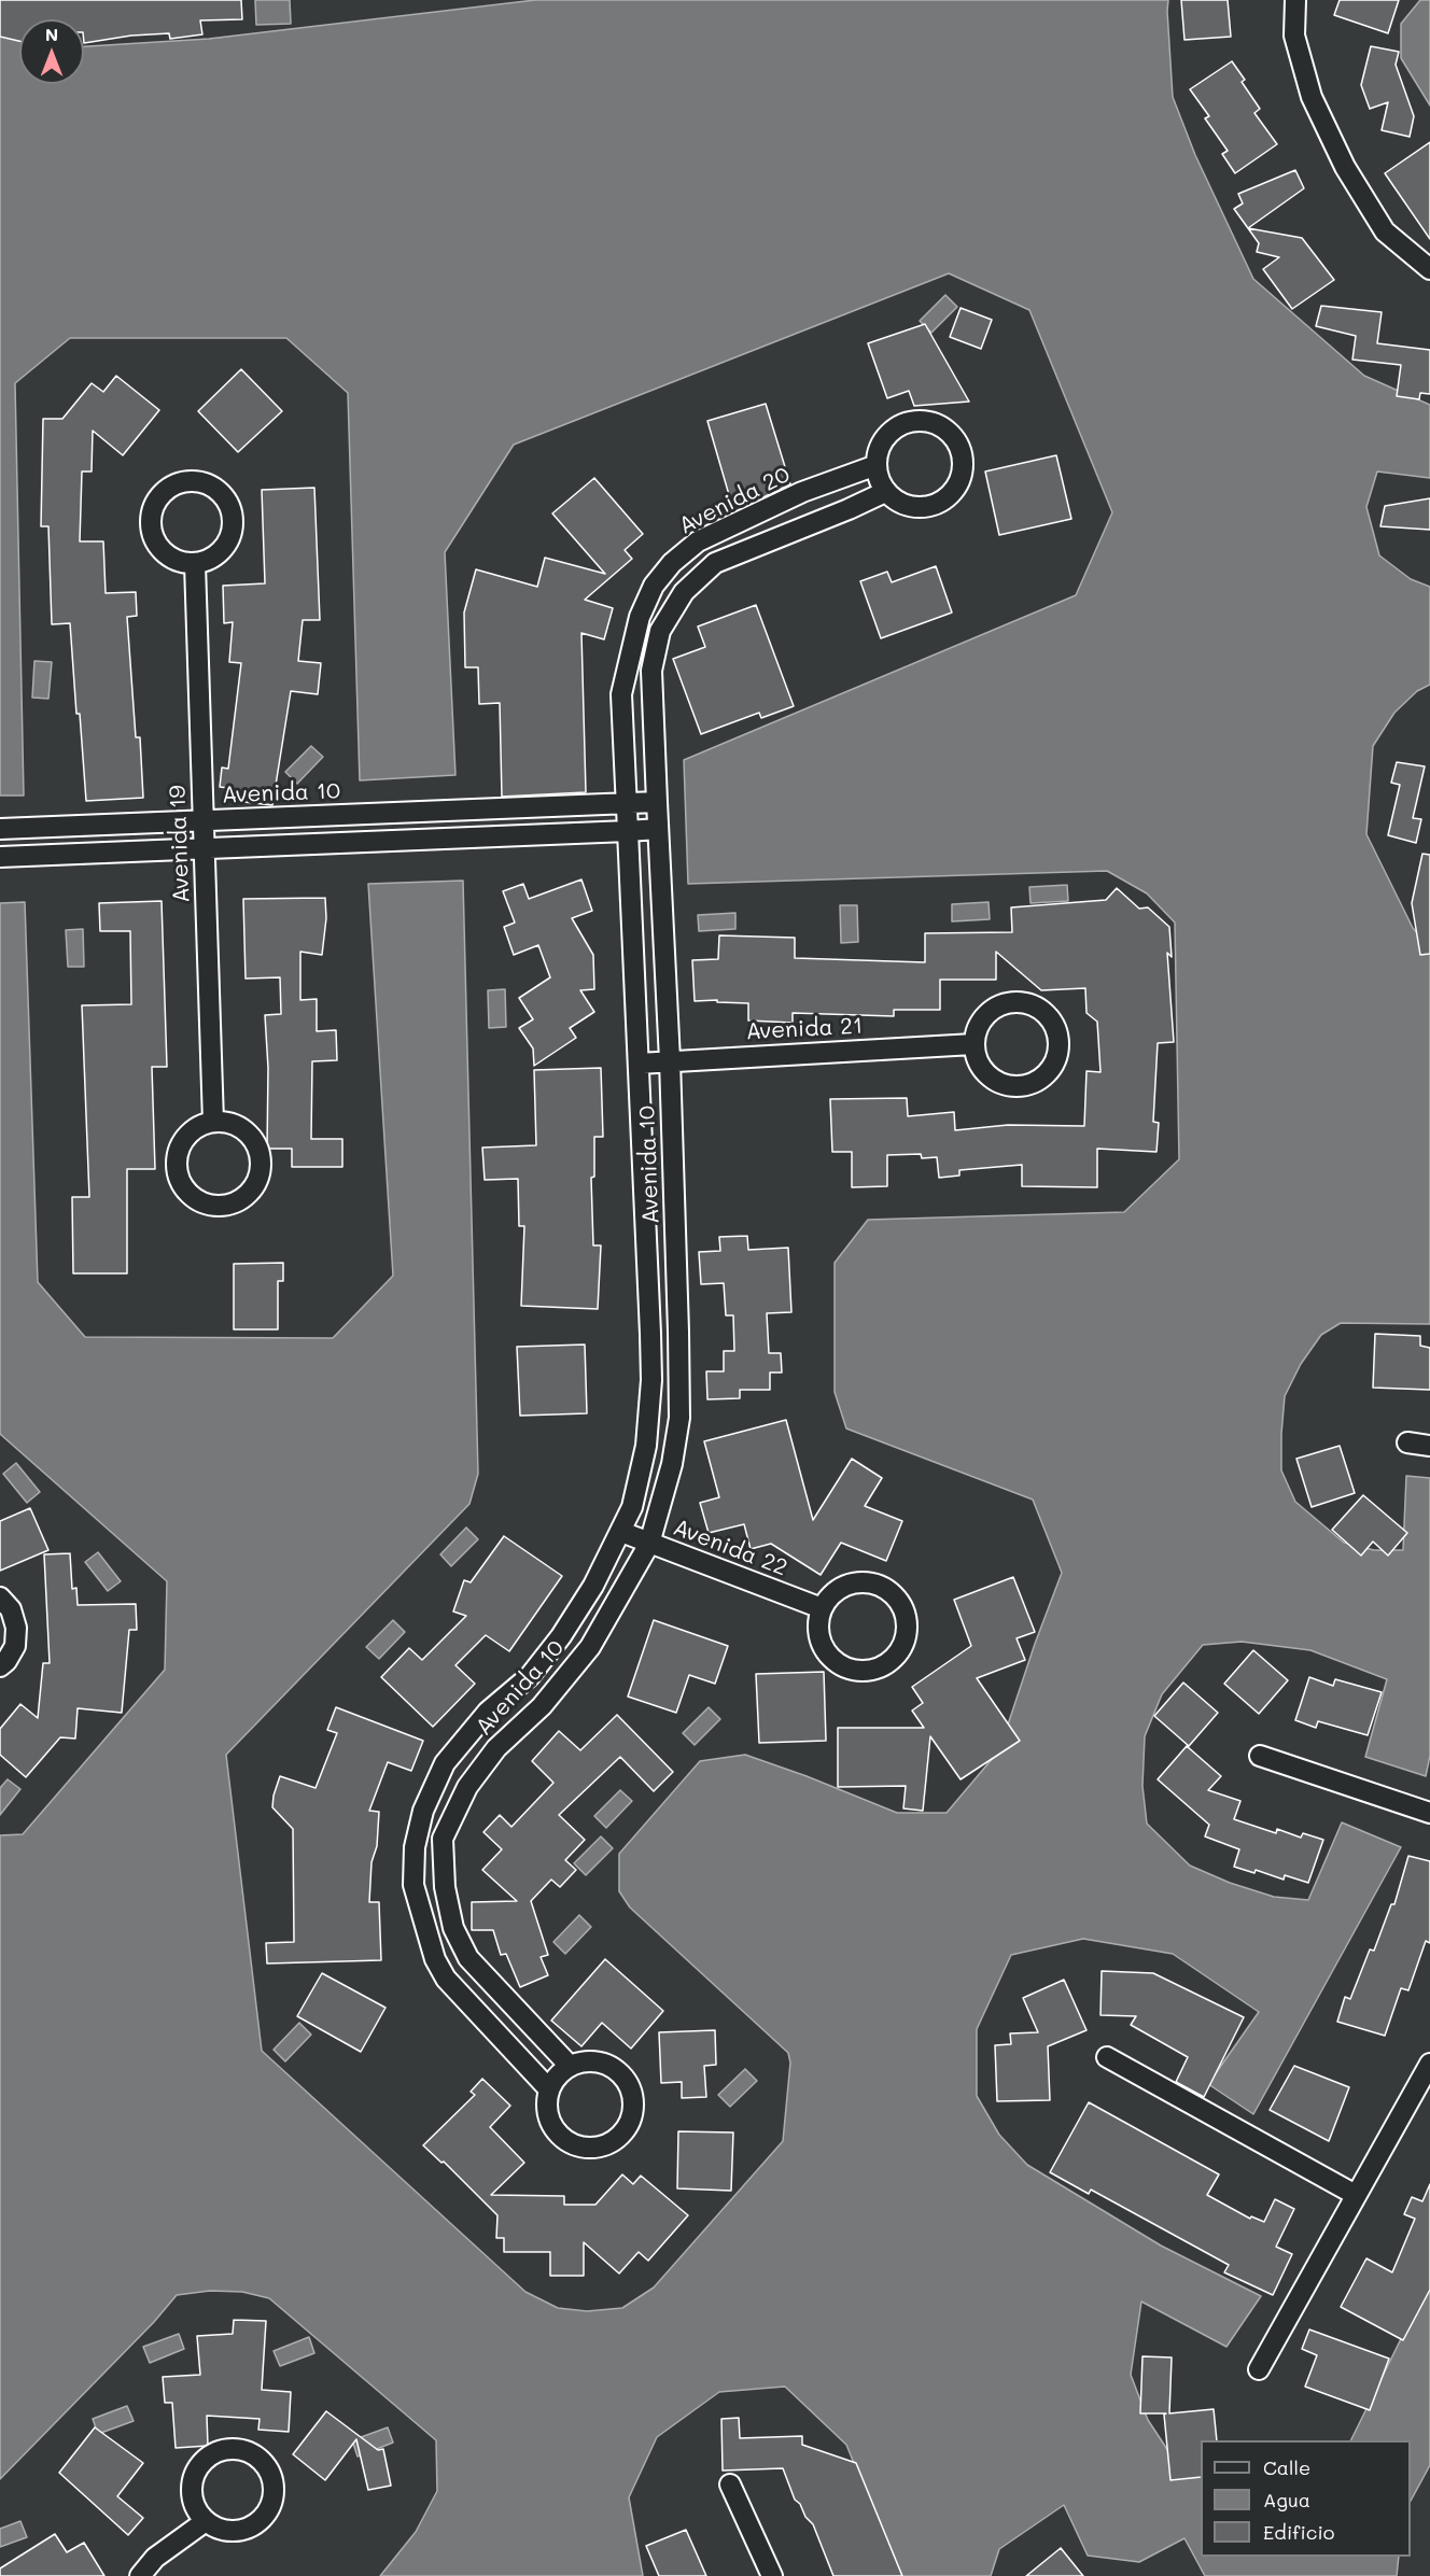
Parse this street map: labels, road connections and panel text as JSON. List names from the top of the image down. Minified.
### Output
{"streets":{"street":["Avenida 20","Avenida 10","Avenida 19","Avenida 21","Avenida 22"]},"crossings":[["Avenida 20","Avenida 10"],["Avenida 10","Avenida 19"],["Avenida 10","Avenida 21"],["Avenida 10","Avenida 22"]],"legend":["Calle","Agua","Edificio"],"north":"top"}
